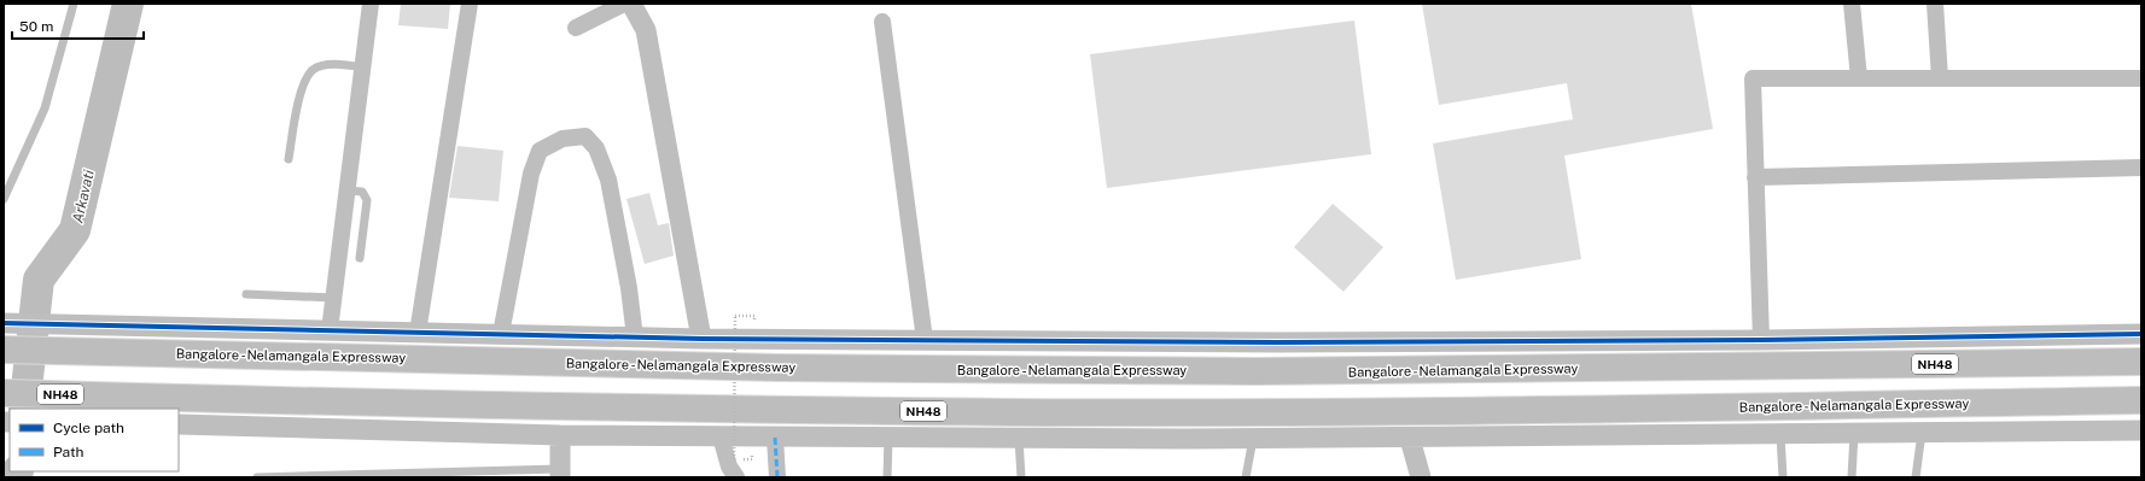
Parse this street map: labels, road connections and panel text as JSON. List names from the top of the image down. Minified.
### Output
{"streets":{"highway":["Bangalore - Nelamangala Expressway","NH48"]},"water":["Arkavati"],"legend":["Cycle path","Path"],"scale_bar":"50 m"}
